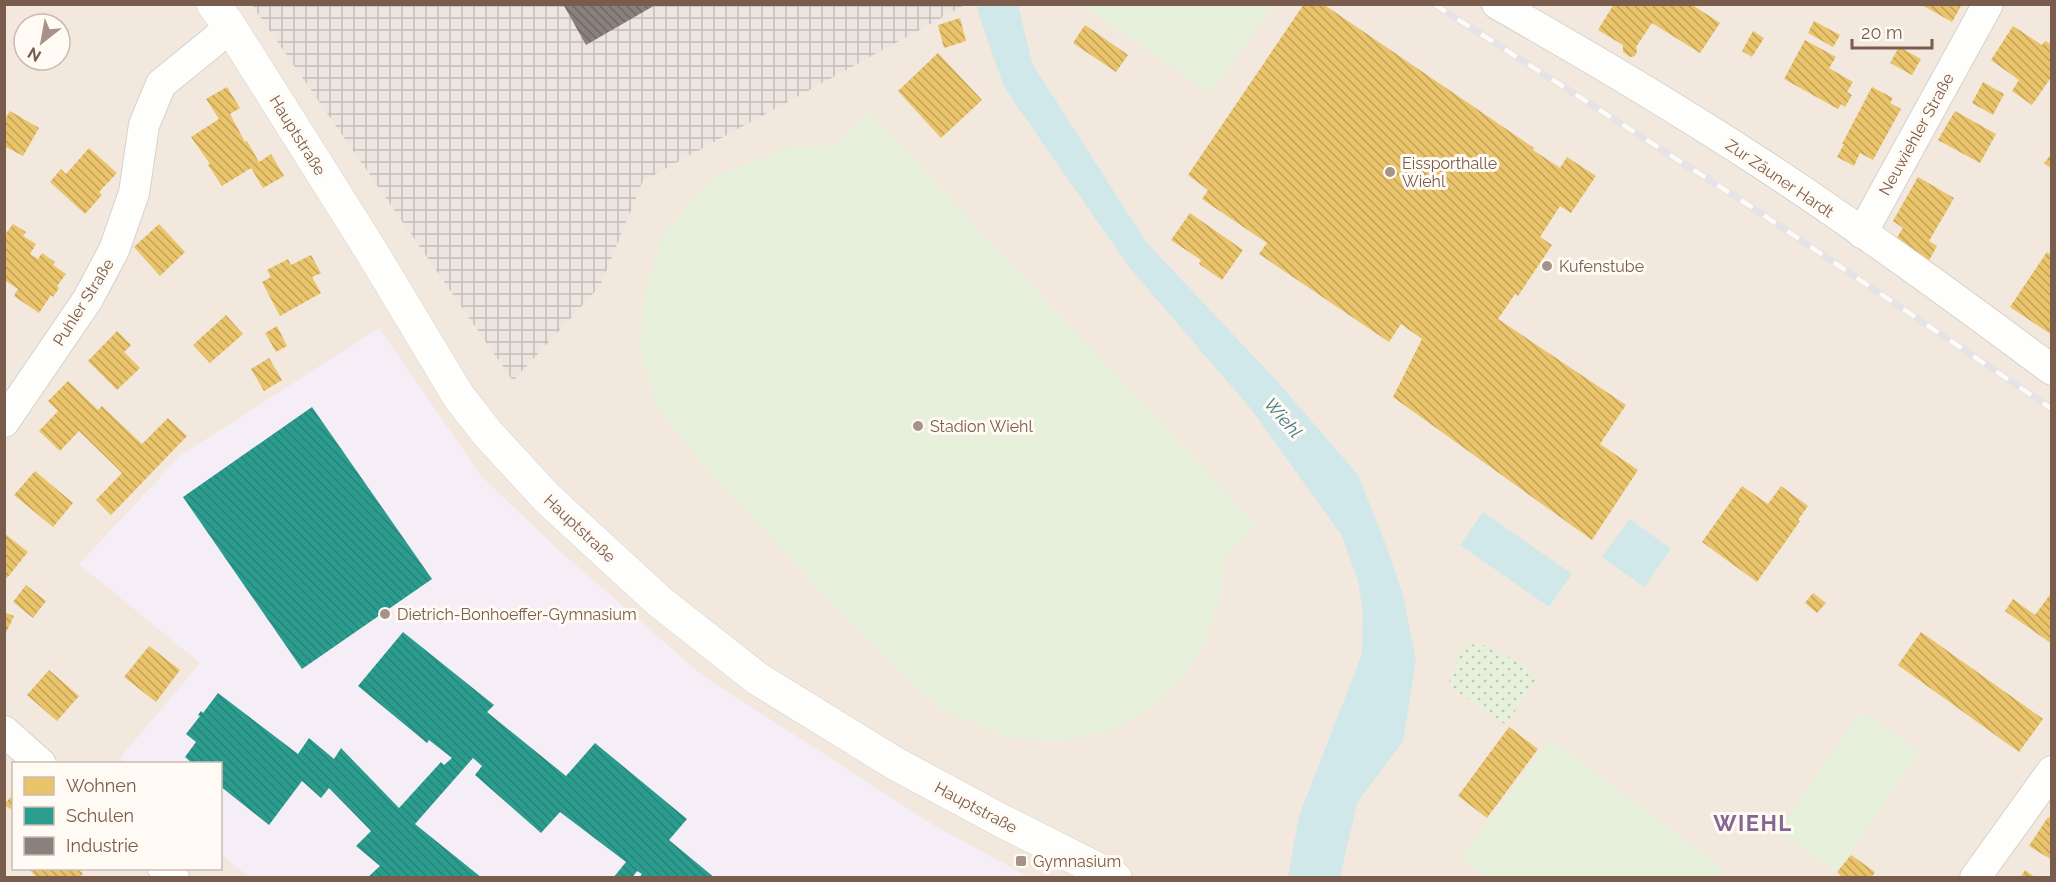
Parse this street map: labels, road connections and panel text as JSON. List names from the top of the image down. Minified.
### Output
{"streets":{"street":["Neuwiehler Straße","Hauptstraße","Zur Zäuner Hardt","Puhler Straße"]},"crossings":[["Neuwiehler Straße","Zur Zäuner Hardt"],["Hauptstraße","Puhler Straße"]],"districts":["WIEHL"],"water":["Wiehl"],"places":{"other":["Eissporthalle Wiehl","Kufenstube","Stadion Wiehl","Dietrich-Bonhoeffer-Gymnasium"],"transit":["Gymnasium"]},"legend":["Wohnen","Schulen","Industrie"],"scale_bar":"20 m","north":"bottom left"}
